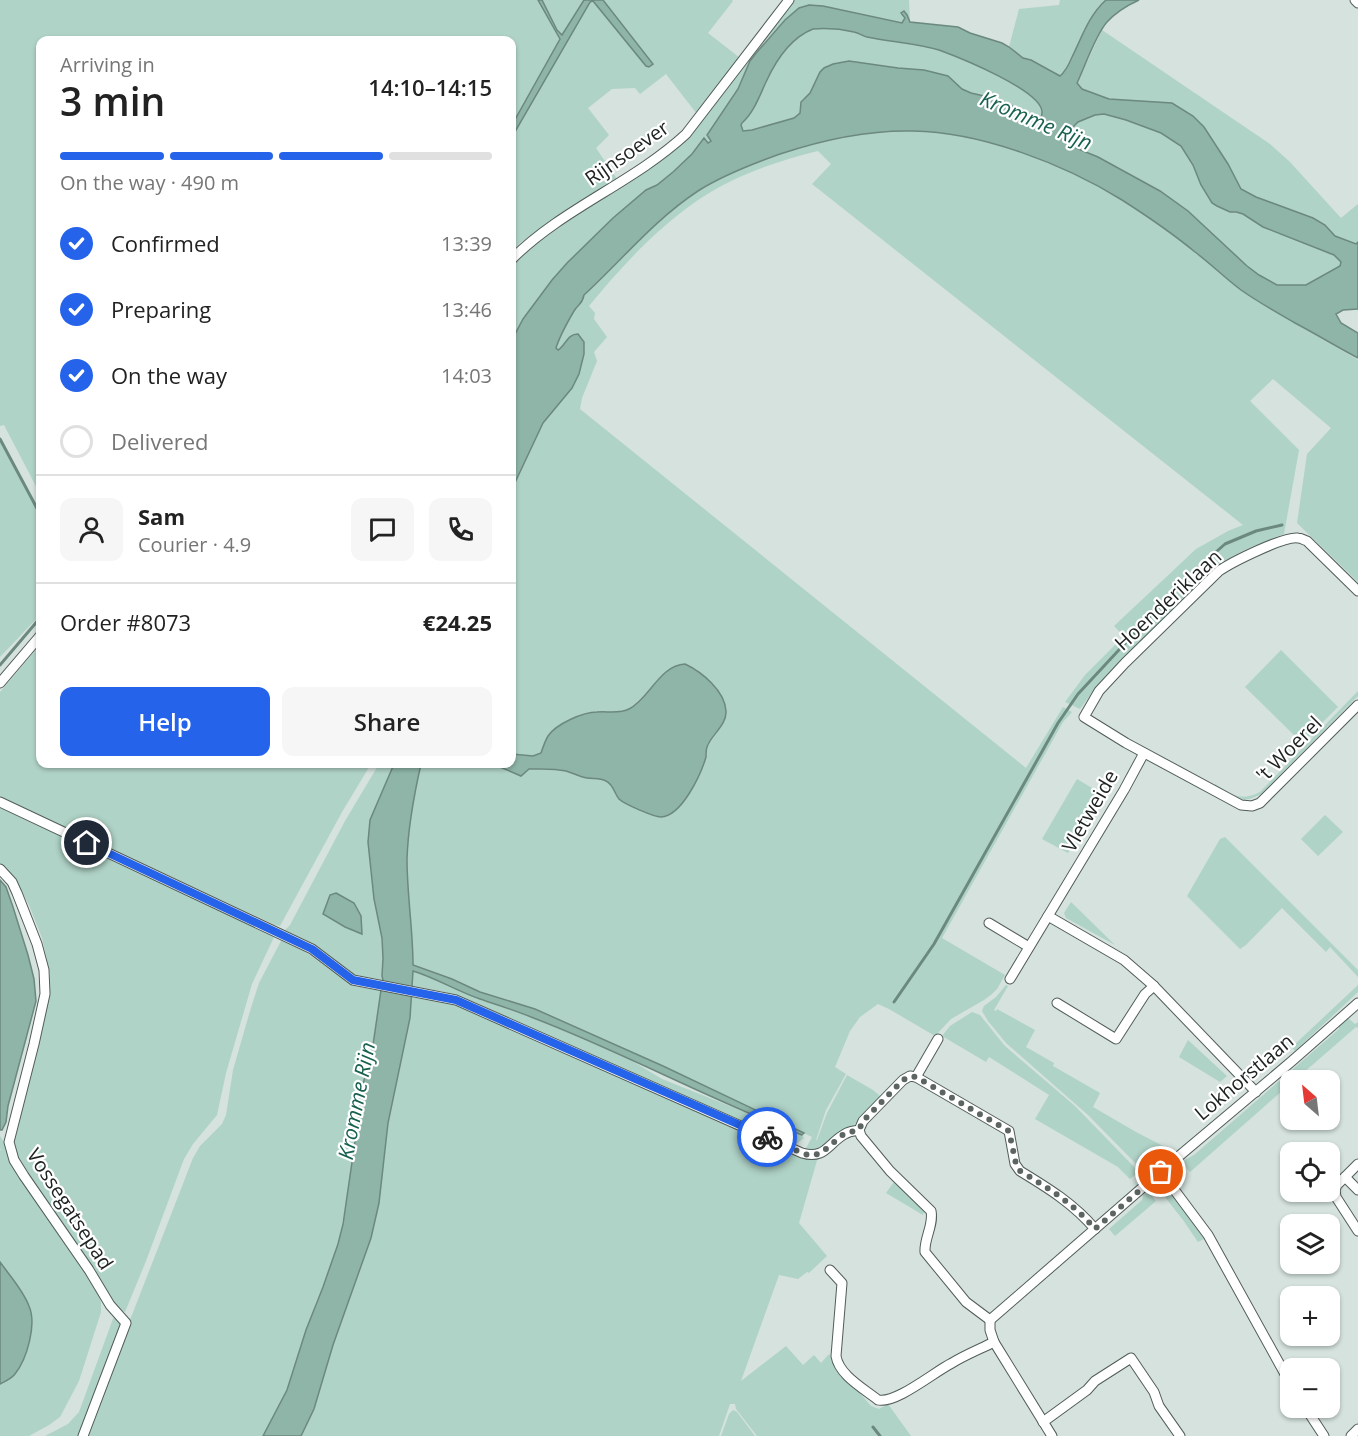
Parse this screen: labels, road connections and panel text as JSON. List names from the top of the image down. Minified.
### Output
{"streets":{"street":["Rijnsoever","Hoenderiklaan","'t Woerel","Vletweide","Lokhorstlaan","Vossegatsepad"]},"crossings":[["Hoenderiklaan","'t Woerel"],["Hoenderiklaan","Vletweide"],["'t Woerel","Vletweide"]],"water":["Kromme Rijn"],"north":"top left","page":{"heading":["3 min","Arriving in","14:10–14:15"],"panel":["Sam","Courier · 4.9","Order #8073","€24.25"],"bar":"On the way · 490 m","list":[["Confirmed","13:39"],["Preparing","13:46"],["On the way","14:03"],"Delivered"],"buttons":["Help","Share"],"map_buttons":["+","−"]}}
